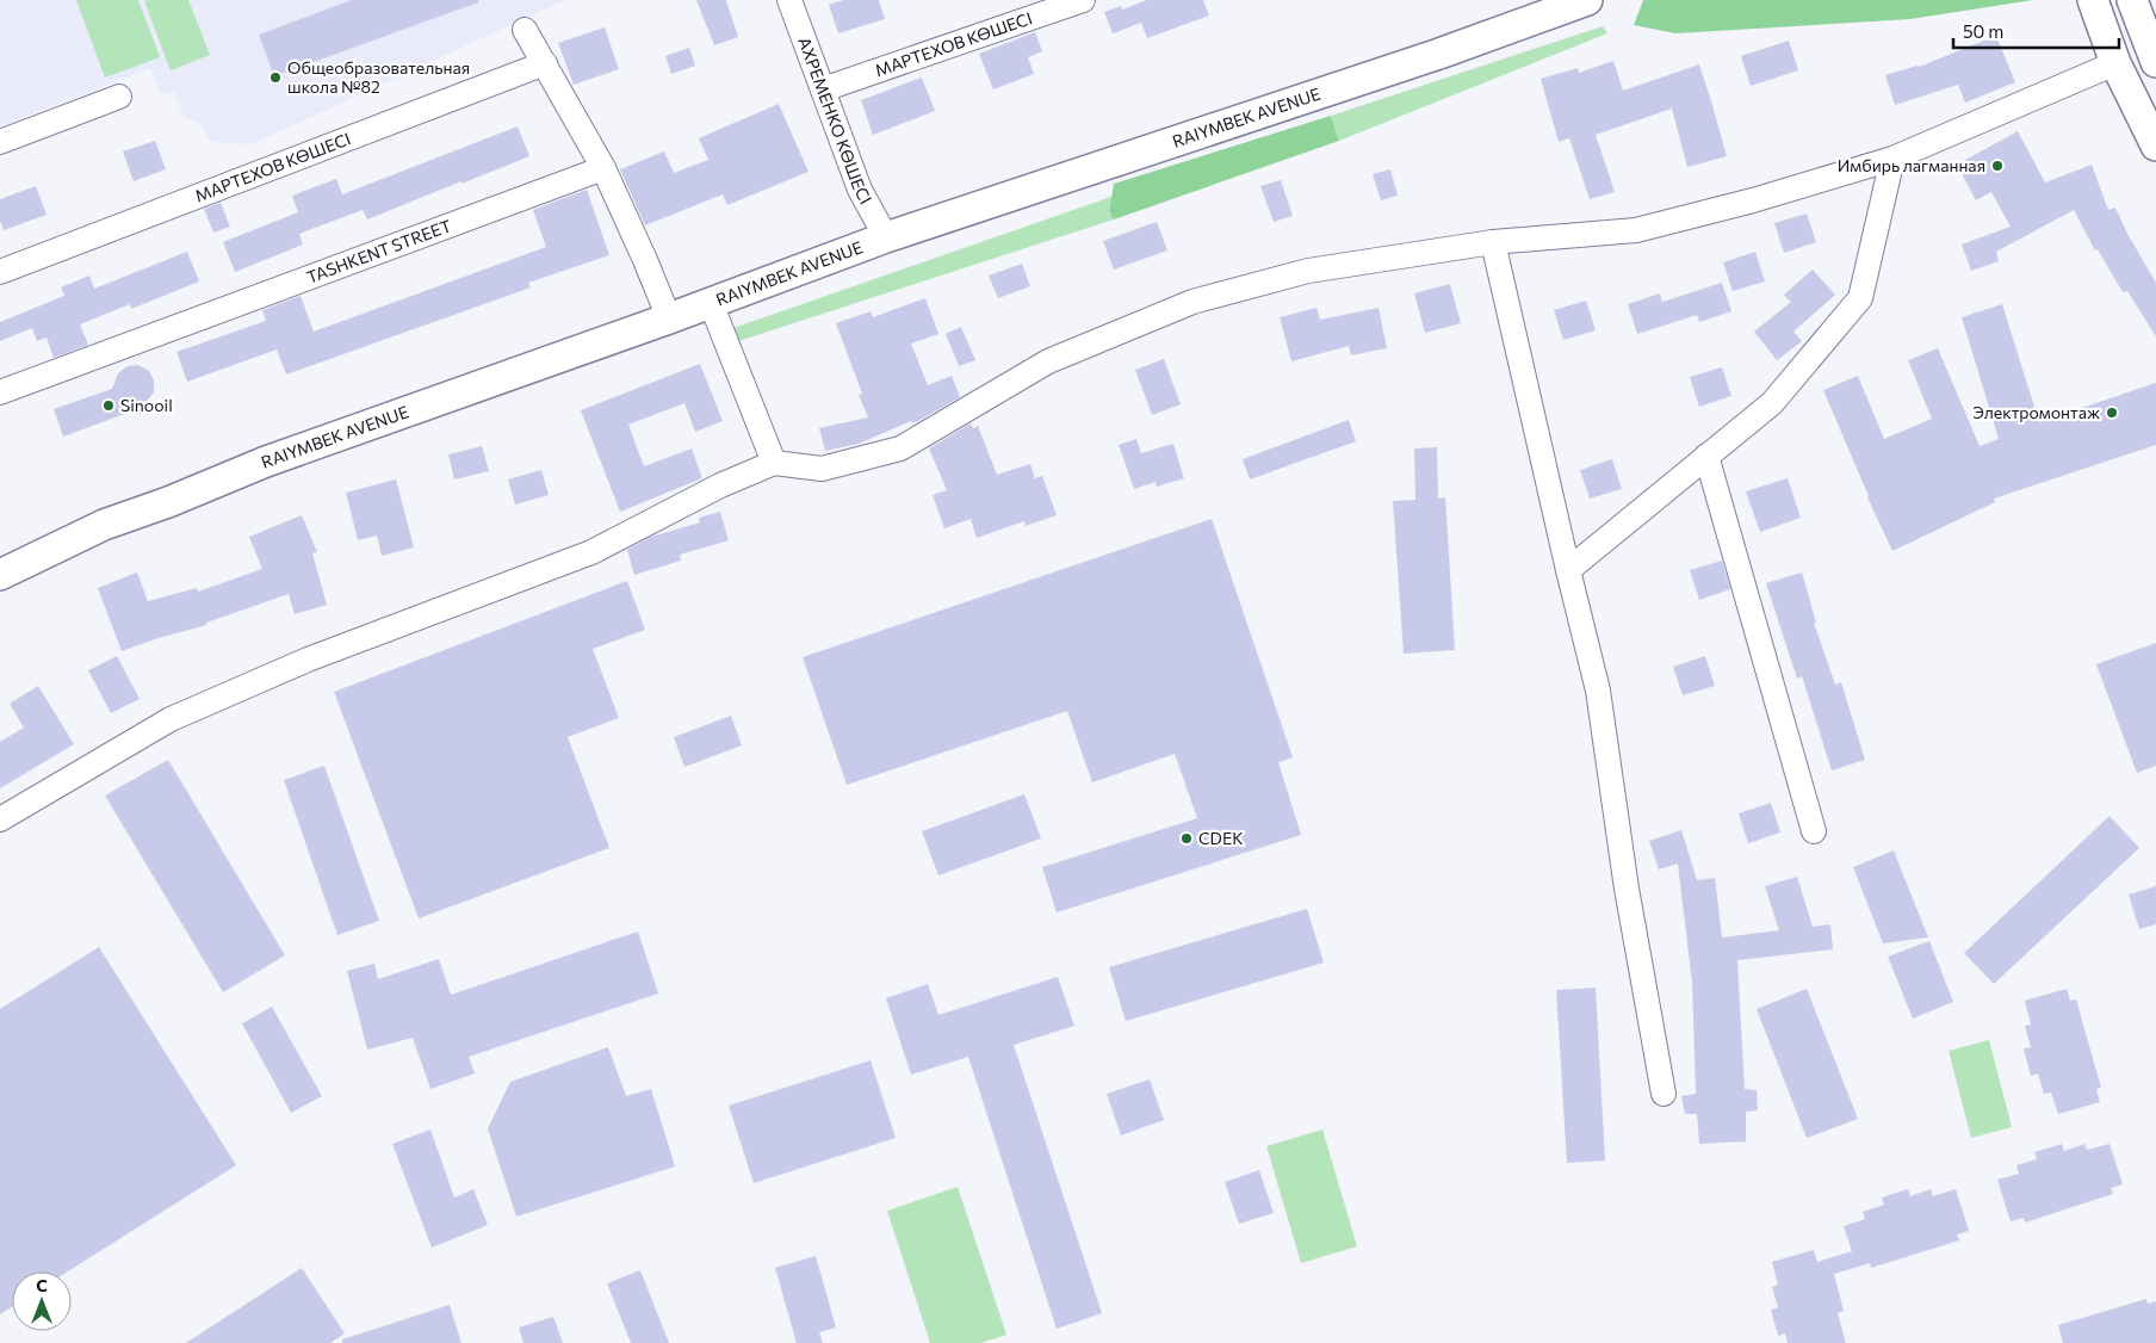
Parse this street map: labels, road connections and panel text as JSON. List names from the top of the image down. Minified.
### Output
{"streets":{"main road":["RAIYMBEK AVENUE"],"street":["МАРТЕХОВ КӨШЕСІ","АХРЕМЕНКО КӨШЕСІ","TASHKENT STREET"]},"crossings":[["МАРТЕХОВ КӨШЕСІ","АХРЕМЕНКО КӨШЕСІ"],["RAIYMBEK AVENUE","АХРЕМЕНКО КӨШЕСІ"]],"places":["Общеобразовательная школа №82","Имбирь лагманная","Sinooil","Электромонтаж","CDEK"],"scale_bar":"50 m","north":"top"}
